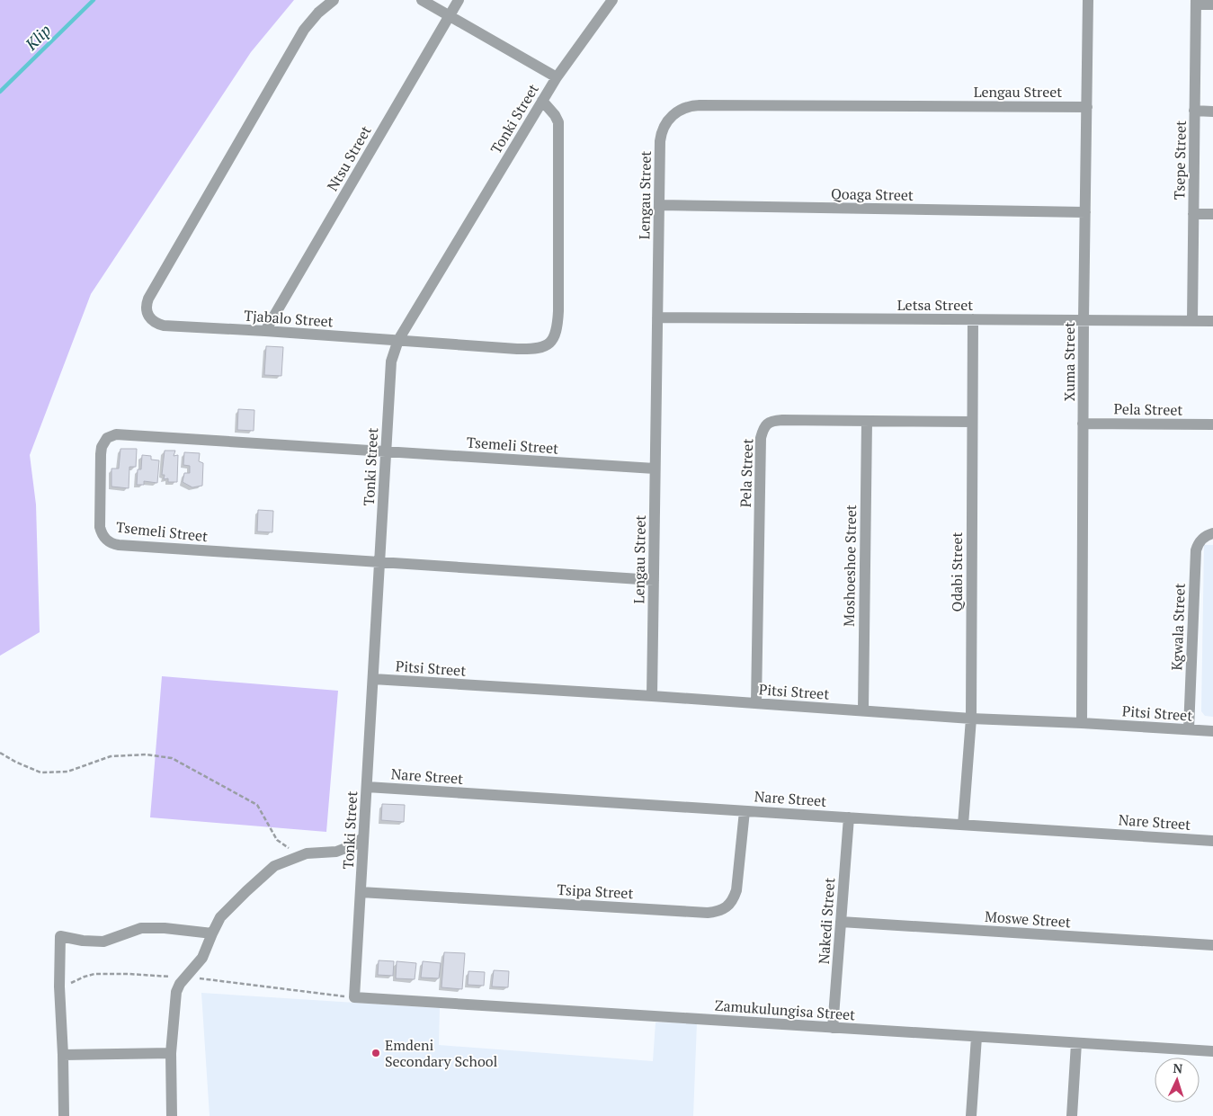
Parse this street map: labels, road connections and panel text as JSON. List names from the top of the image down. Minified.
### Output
{"streets":{"street":["Lengau Street","Tonki Street","Ntsu Street","Tsepe Street","Qoaga Street","Letsa Street","Tjabalo Street","Xuma Street","Pela Street","Tsemeli Street","Moshoeshoe Street","Qdabi Street","Kgwala Street","Pitsi Street","Nare Street","Tsipa Street","Moswe Street","Nakedi Street","Zamukulungisa Street"]},"crossings":[["Lengau Street","Qoaga Street"],["Lengau Street","Letsa Street"],["Lengau Street","Xuma Street"],["Lengau Street","Tsemeli Street"],["Lengau Street","Pitsi Street"],["Tonki Street","Tjabalo Street"],["Tonki Street","Tsemeli Street"],["Tonki Street","Pitsi Street"],["Tonki Street","Nare Street"],["Tonki Street","Tsipa Street"],["Tonki Street","Zamukulungisa Street"],["Ntsu Street","Tjabalo Street"],["Tsepe Street","Letsa Street"],["Qoaga Street","Xuma Street"],["Letsa Street","Xuma Street"],["Letsa Street","Qdabi Street"],["Xuma Street","Pela Street"],["Xuma Street","Pitsi Street"],["Pela Street","Moshoeshoe Street"],["Pela Street","Qdabi Street"],["Pela Street","Pitsi Street"],["Moshoeshoe Street","Pitsi Street"],["Qdabi Street","Pitsi Street"],["Qdabi Street","Nare Street"],["Kgwala Street","Pitsi Street"],["Nare Street","Tsipa Street"],["Nare Street","Nakedi Street"],["Moswe Street","Nakedi Street"],["Nakedi Street","Zamukulungisa Street"]],"water":["Klip"],"places":["Emdeni Secondary School"],"north":"top"}
